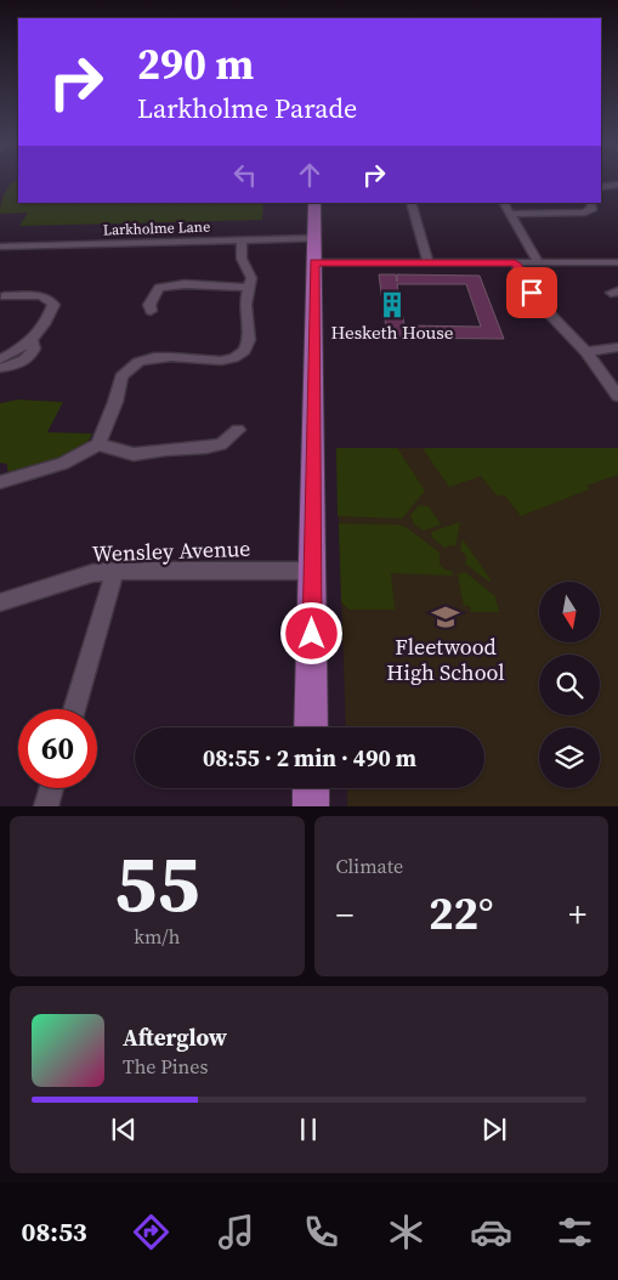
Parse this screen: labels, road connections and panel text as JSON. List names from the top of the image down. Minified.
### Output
{"streets":{"street":["Larkholme Lane","Wensley Avenue"]},"places":{"building":["Hesketh House"],"school or university":["Fleetwood High School"]},"north":"bottom","page":{"turn":["290 m","Larkholme Parade"],"limit":"60","trip":"08:55 · 2 min · 490 m","tile":[["55","km/h"],"Climate"],"heat":["−","22°","+"],"song":["Afterglow","The Pines"],"tabs":"08:53"}}
